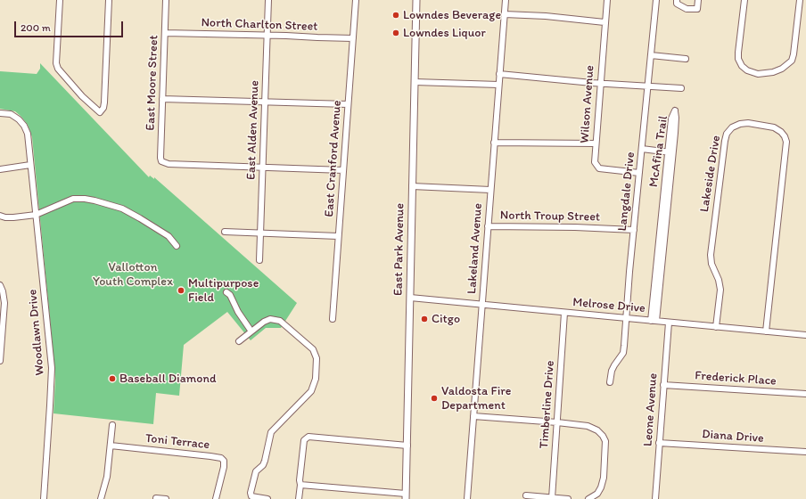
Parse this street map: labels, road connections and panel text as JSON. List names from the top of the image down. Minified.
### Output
{"streets":{"main road":["East Park Avenue"],"street":["North Charlton Street","East Moore Street","Wilson Avenue","East Alden Avenue","McAfina Trail","East Cranford Avenue","Lakeside Drive","Langdale Drive","North Troup Street","Lakeland Avenue","Melrose Drive","Woodlawn Drive","Frederick Place","Timberline Drive","Leone Avenue","Diana Drive","Toni Terrace"]},"crossings":[["North Charlton Street","East Moore Street"],["North Charlton Street","East Alden Avenue"],["North Charlton Street","East Cranford Avenue"],["East Moore Street","East Alden Avenue"],["Wilson Avenue","Langdale Drive"],["McAfina Trail","Melrose Drive"],["Lakeside Drive","Melrose Drive"],["Langdale Drive","North Troup Street"],["Langdale Drive","Melrose Drive"],["North Troup Street","Lakeland Avenue"],["Lakeland Avenue","Melrose Drive"],["East Park Avenue","Melrose Drive"],["Melrose Drive","Timberline Drive"],["Melrose Drive","Leone Avenue"],["Frederick Place","Leone Avenue"],["Leone Avenue","Diana Drive"]],"parks":["Vallotton Youth Complex"],"places":["Lowndes Beverage","Lowndes Liquor","Multipurpose Field","Citgo","Baseball Diamond","Valdosta Fire Department"],"scale_bar":"200 m"}
